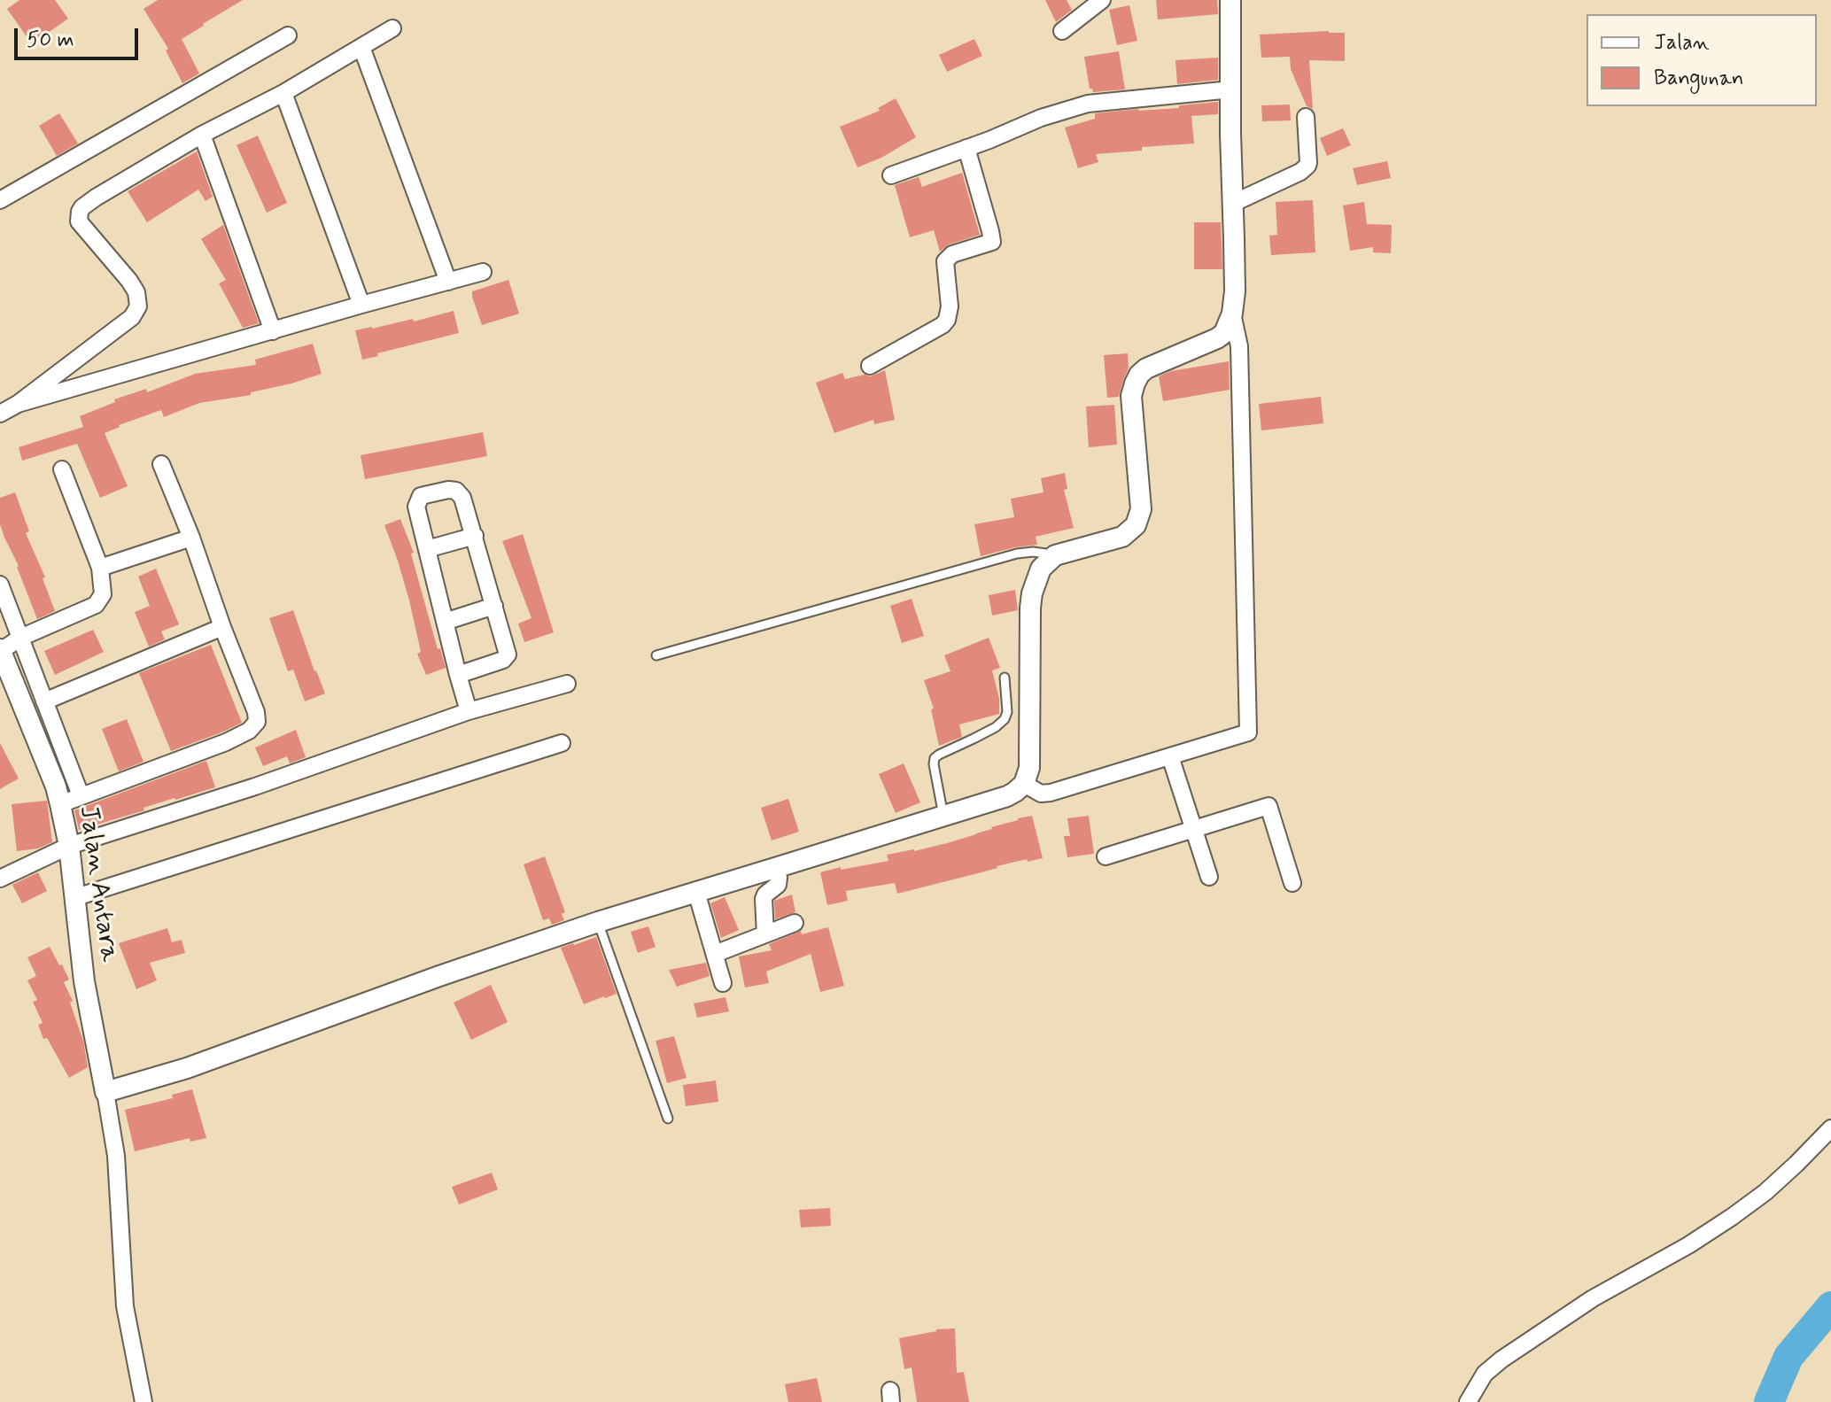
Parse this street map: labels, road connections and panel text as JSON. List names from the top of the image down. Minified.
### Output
{"streets":{"street":["Jalan Antara"]},"legend":["Jalan","Bangunan"],"scale_bar":"50 m"}
